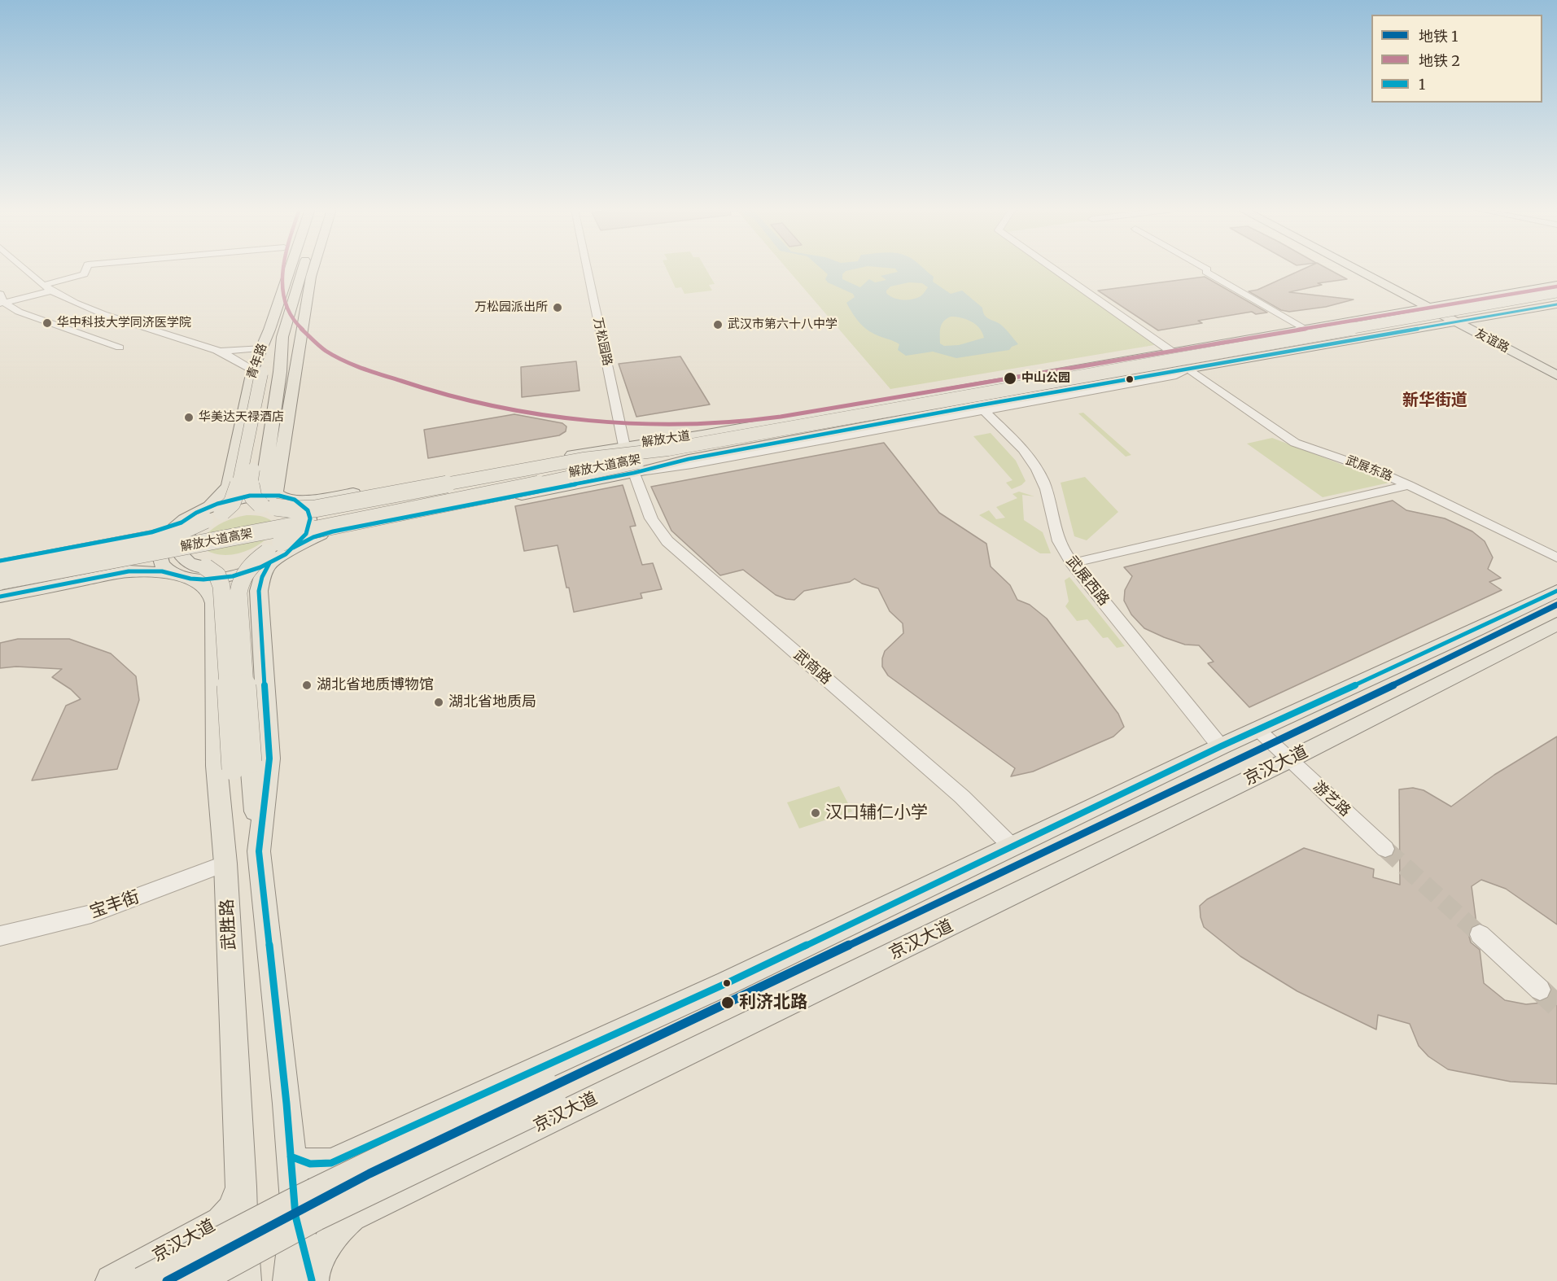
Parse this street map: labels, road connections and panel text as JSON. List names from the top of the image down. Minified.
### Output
{"streets":{"main road":["友谊路","青年路","解放大道","解放大道高架","京汉大道","武胜路"],"street":["万松园路","武展东路","武展西路","武商路","游艺路","宝丰街"]},"crossings":[["友谊路","解放大道"],["万松园路","解放大道"],["青年路","解放大道"],["解放大道","武展东路"],["解放大道","武展西路"],["解放大道","武商路"],["京汉大道","游艺路"],["京汉大道","武胜路"],["宝丰街","武胜路"]],"districts":["新华街道"],"places":["万松园派出所","华中科技大学同济医学院","武汉市第六十八中学","中山公园","华美达天禄酒店","湖北省地质博物馆","湖北省地质局","汉口辅仁小学","利济北路"],"lines":["metro line 2","transit line 1","metro line 1"],"legend":["地铁 1","地铁 2","1"]}
